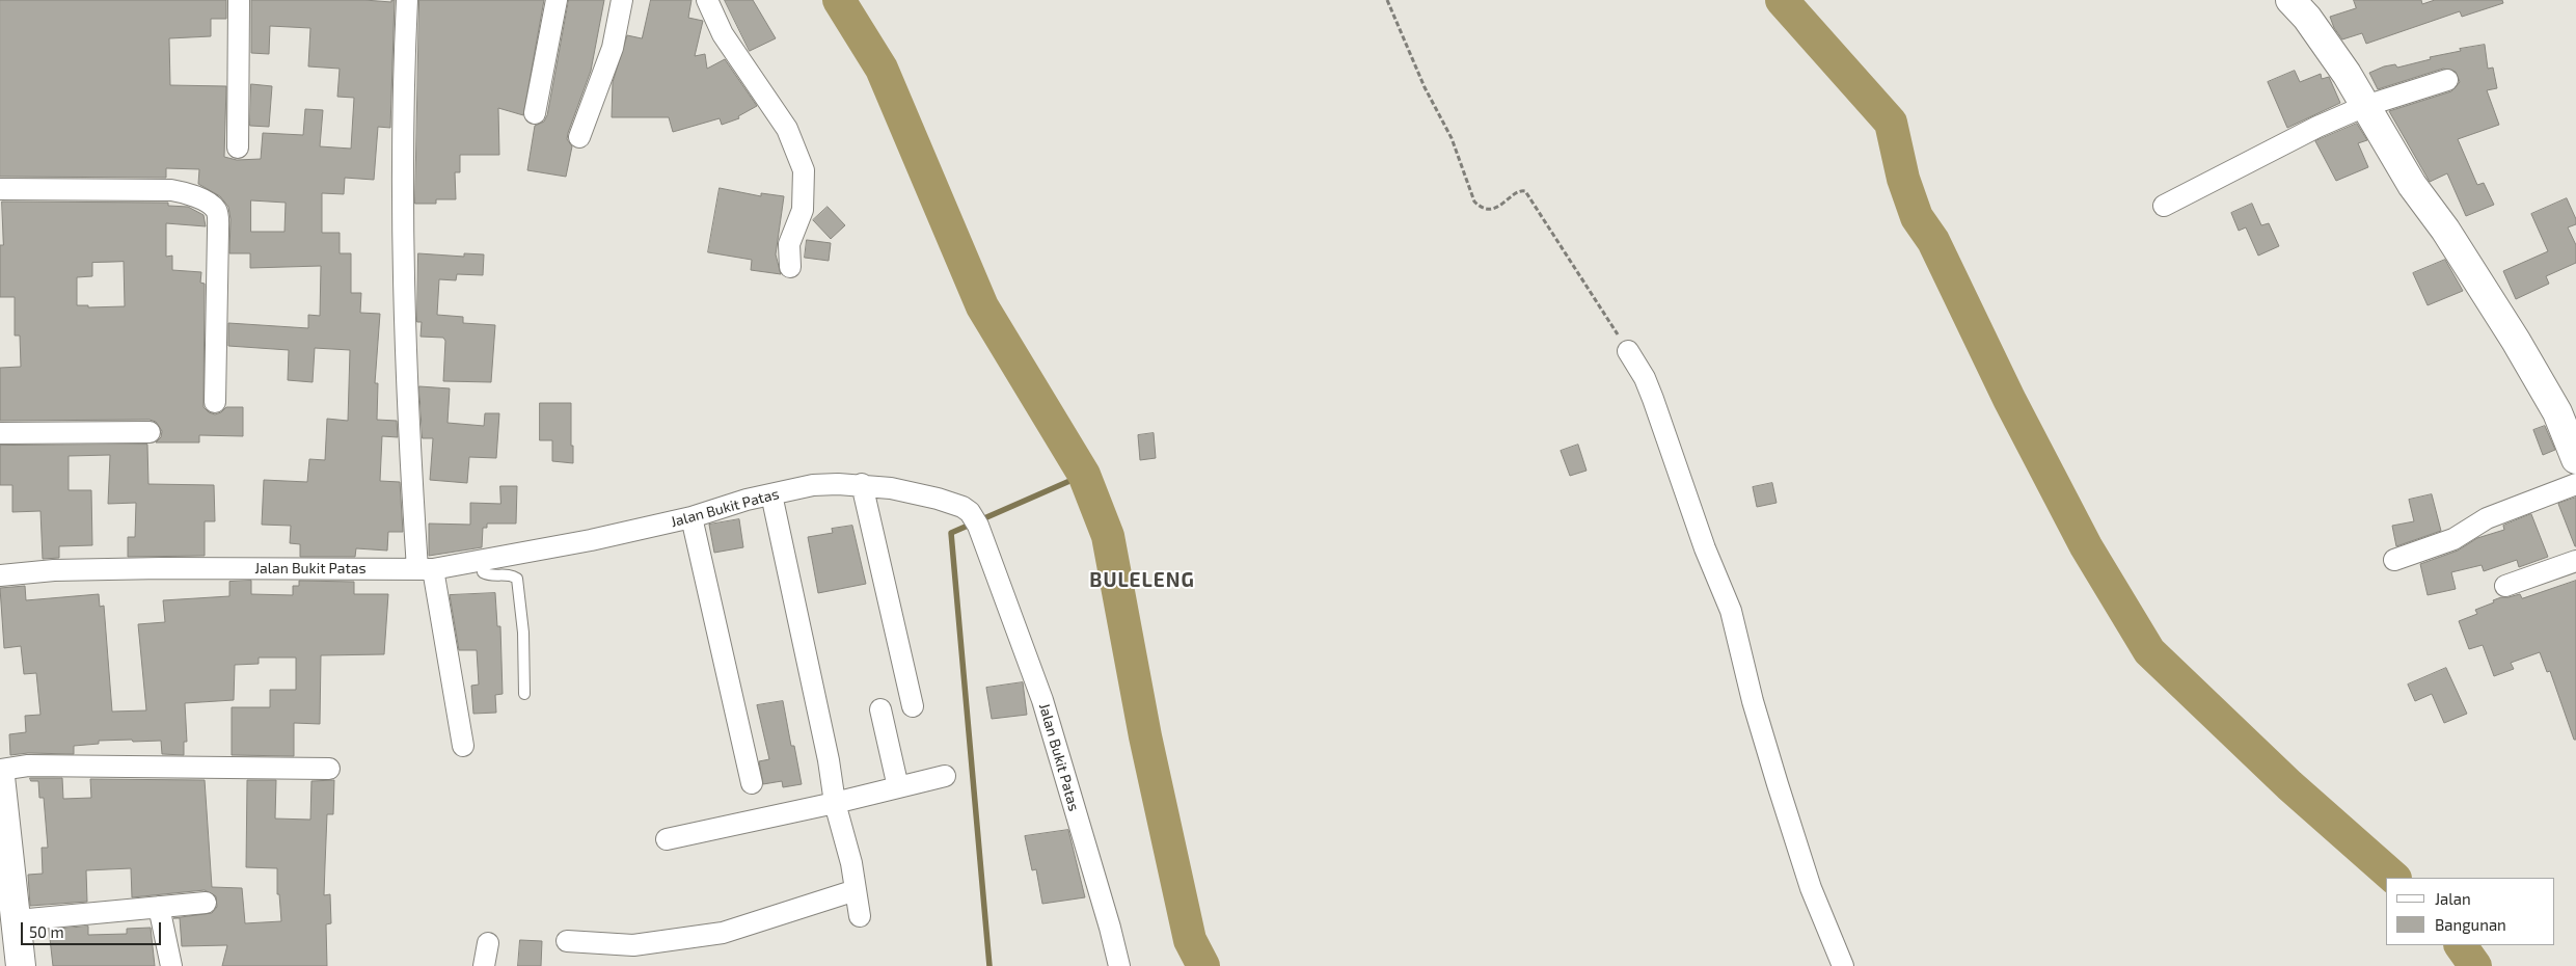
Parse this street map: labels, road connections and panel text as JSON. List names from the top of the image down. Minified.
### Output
{"streets":{"street":["Jalan Bukit Patas"]},"districts":["BULELENG"],"legend":["Jalan","Bangunan"],"scale_bar":"50 m"}
